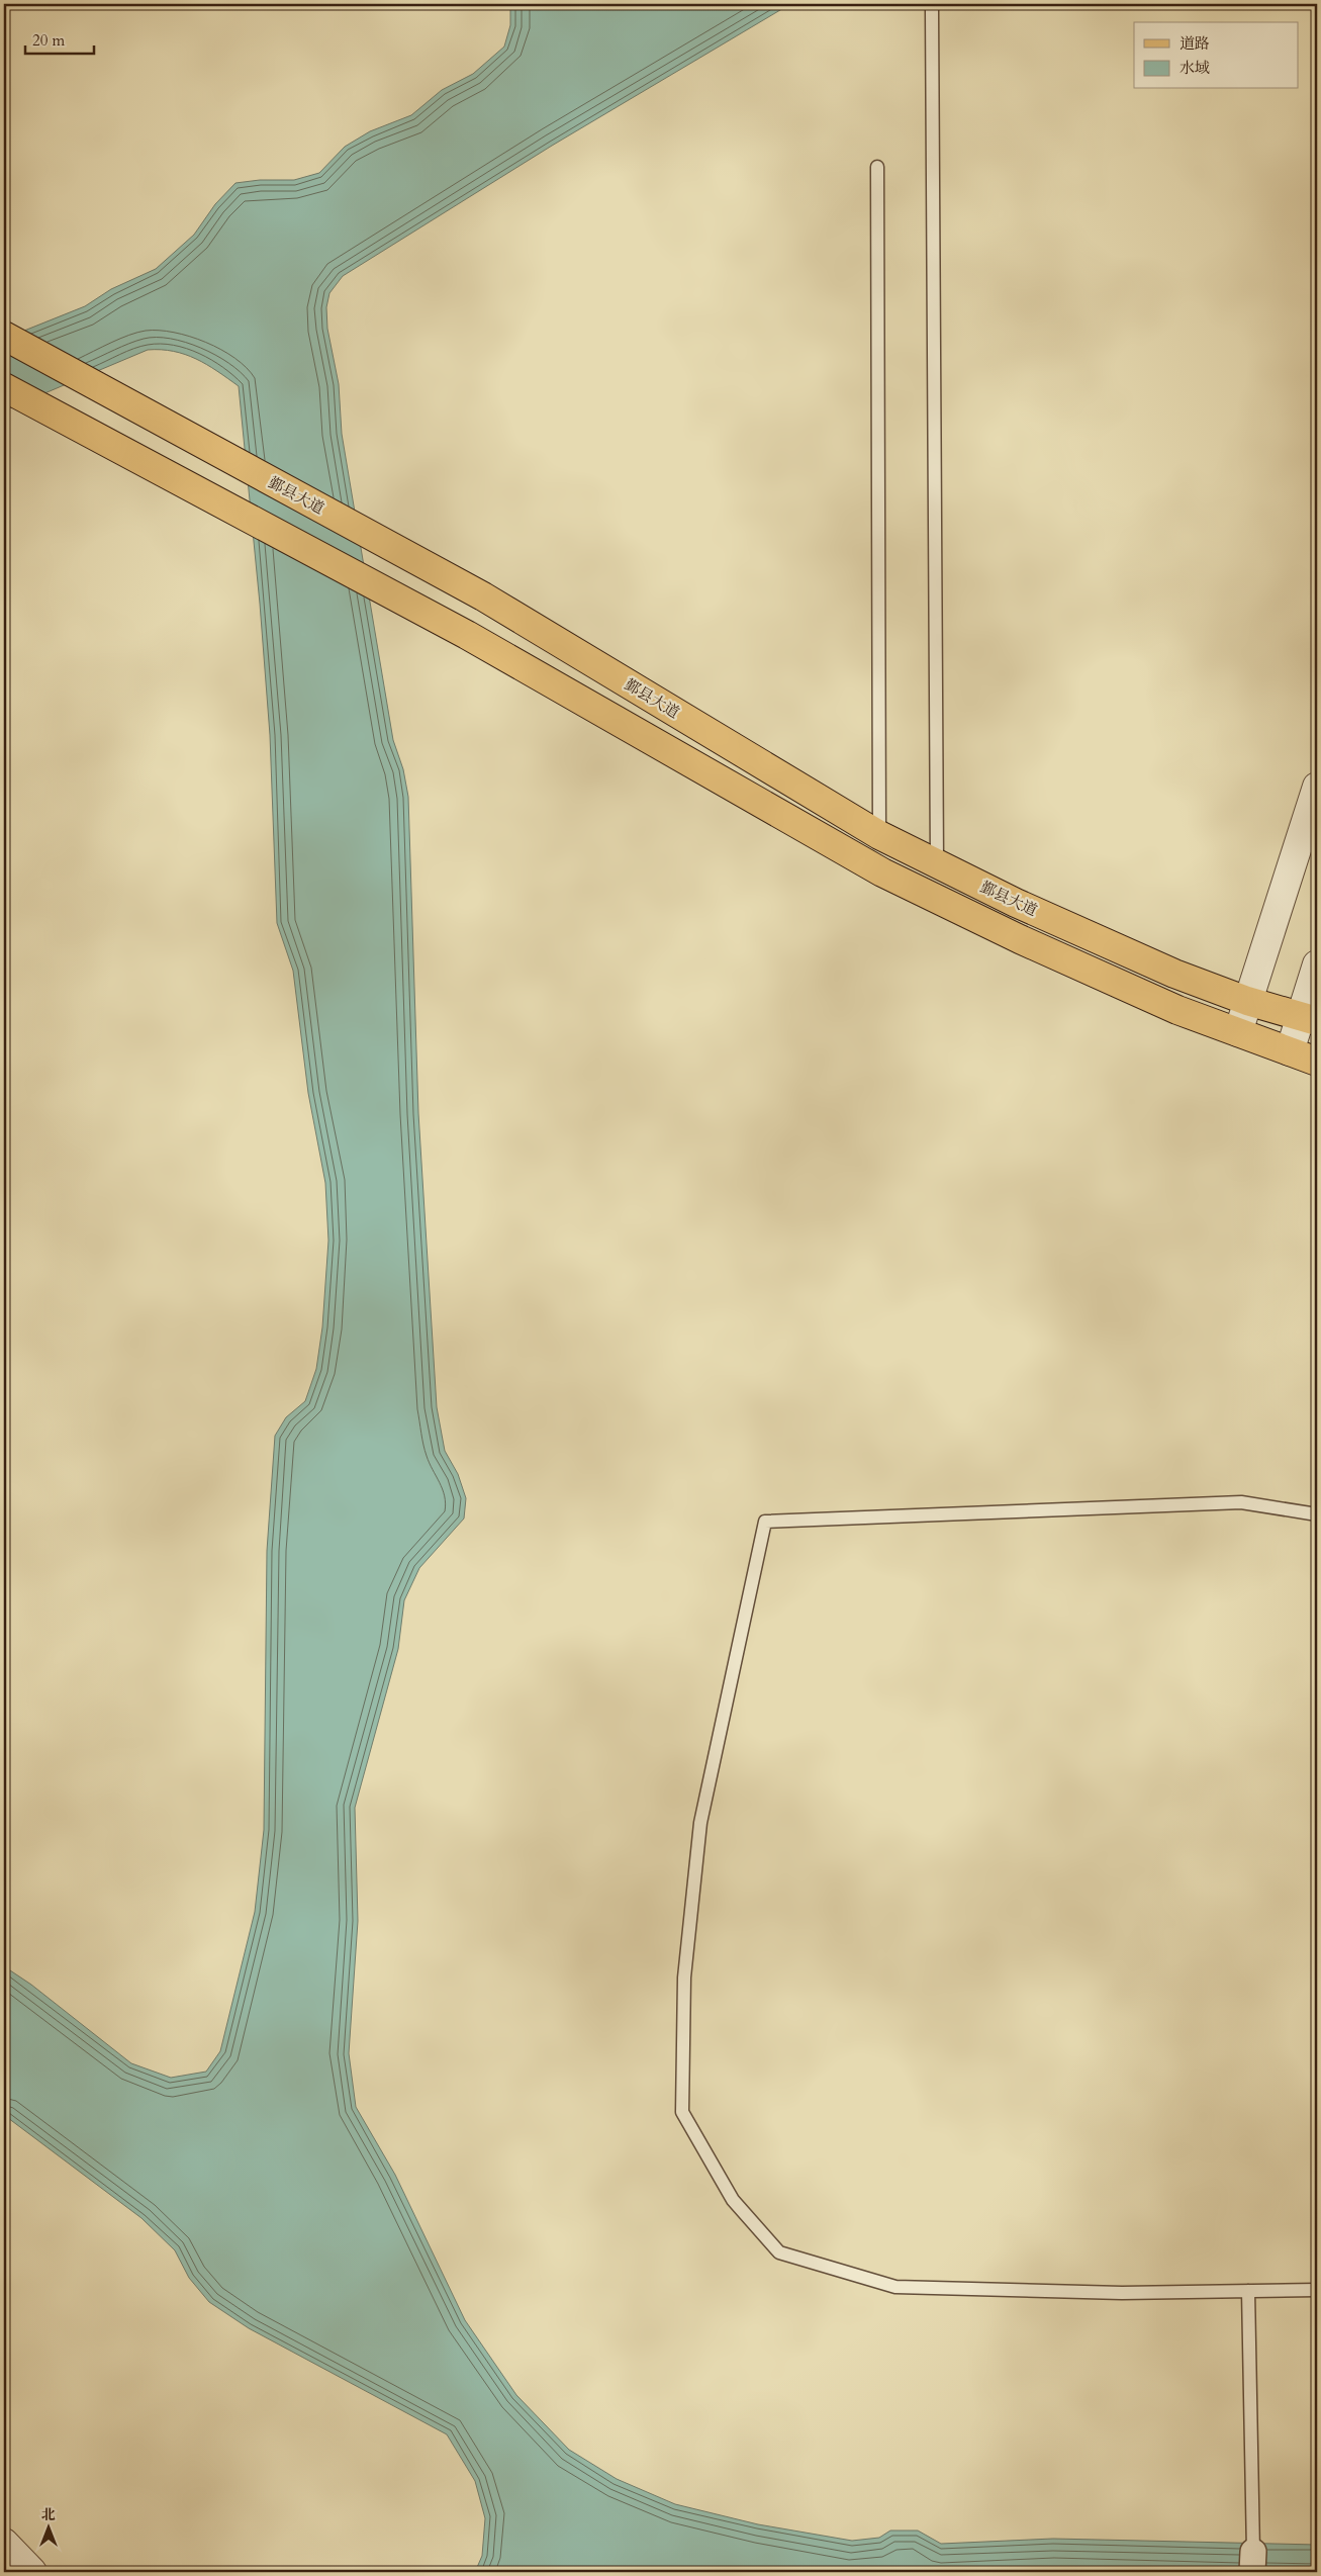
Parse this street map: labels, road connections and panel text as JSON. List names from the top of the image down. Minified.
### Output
{"streets":{"main road":["鄞县大道"]},"legend":["道路","水域"],"scale_bar":"20 m","north":"top"}
